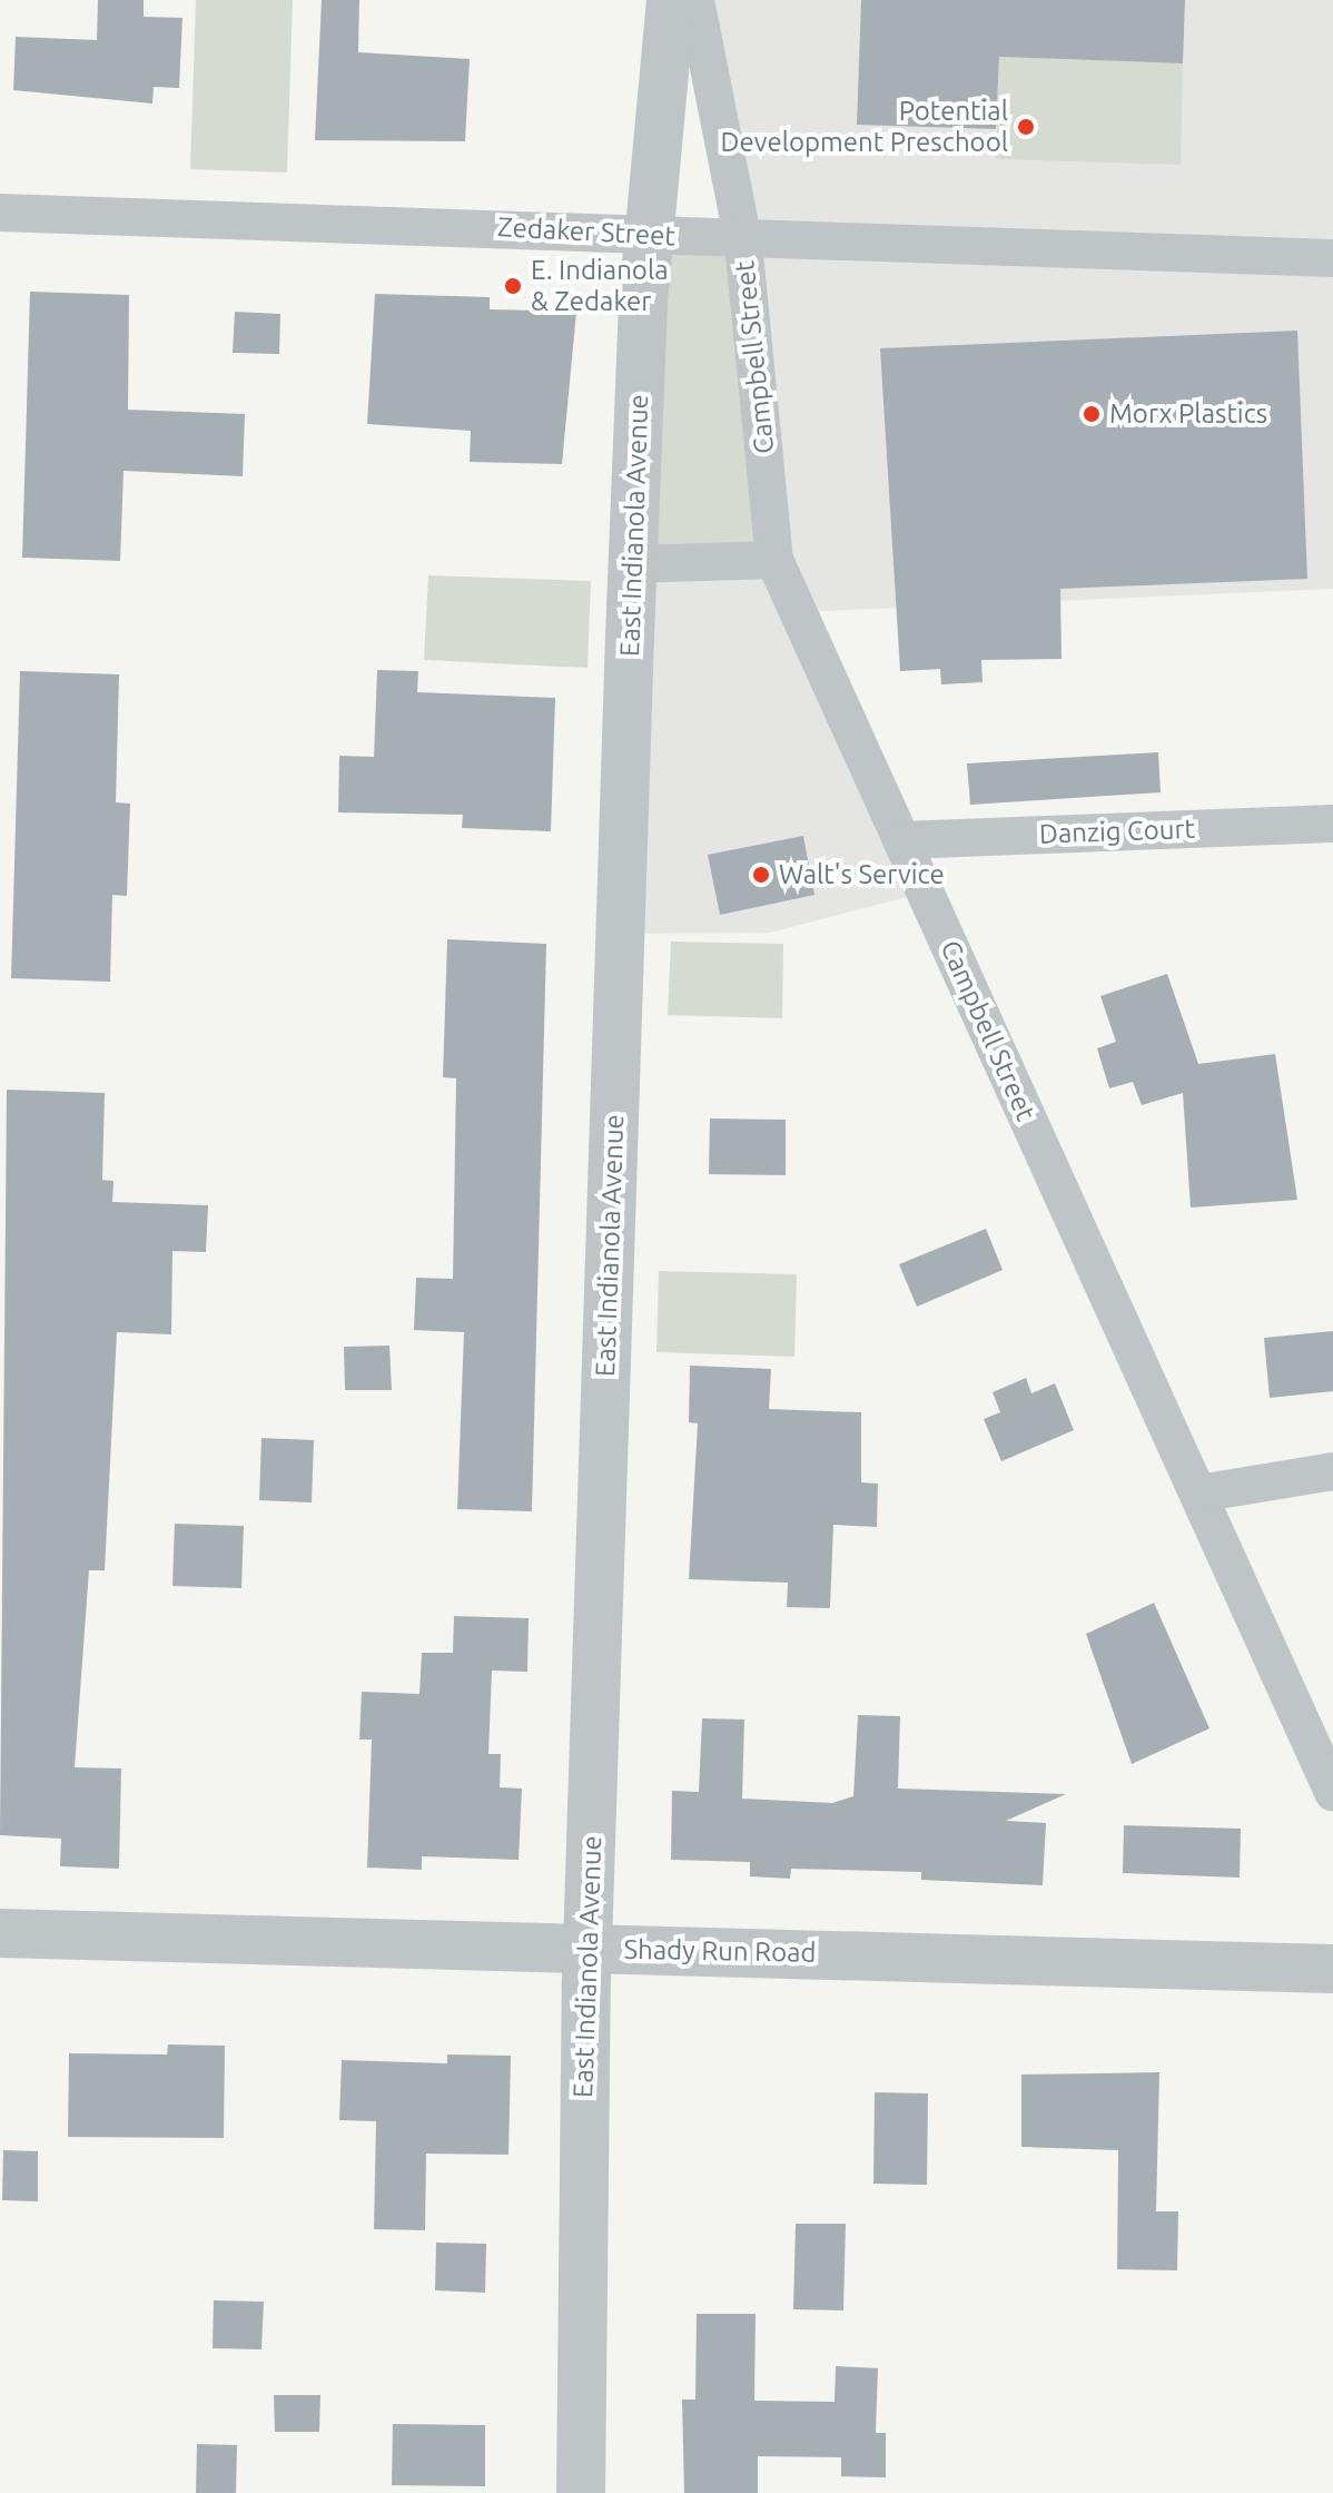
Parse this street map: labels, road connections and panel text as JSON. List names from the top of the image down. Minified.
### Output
{"streets":{"street":["Zedaker Street","Campbell Street","East Indianola Avenue","Danzig Court","Shady Run Road"]},"crossings":[["Zedaker Street","Campbell Street"],["Zedaker Street","East Indianola Avenue"],["Campbell Street","Danzig Court"],["East Indianola Avenue","Shady Run Road"]],"places":["Potential Development Preschool","E. Indianola & Zedaker","Morx Plastics","Walt's Service"]}
